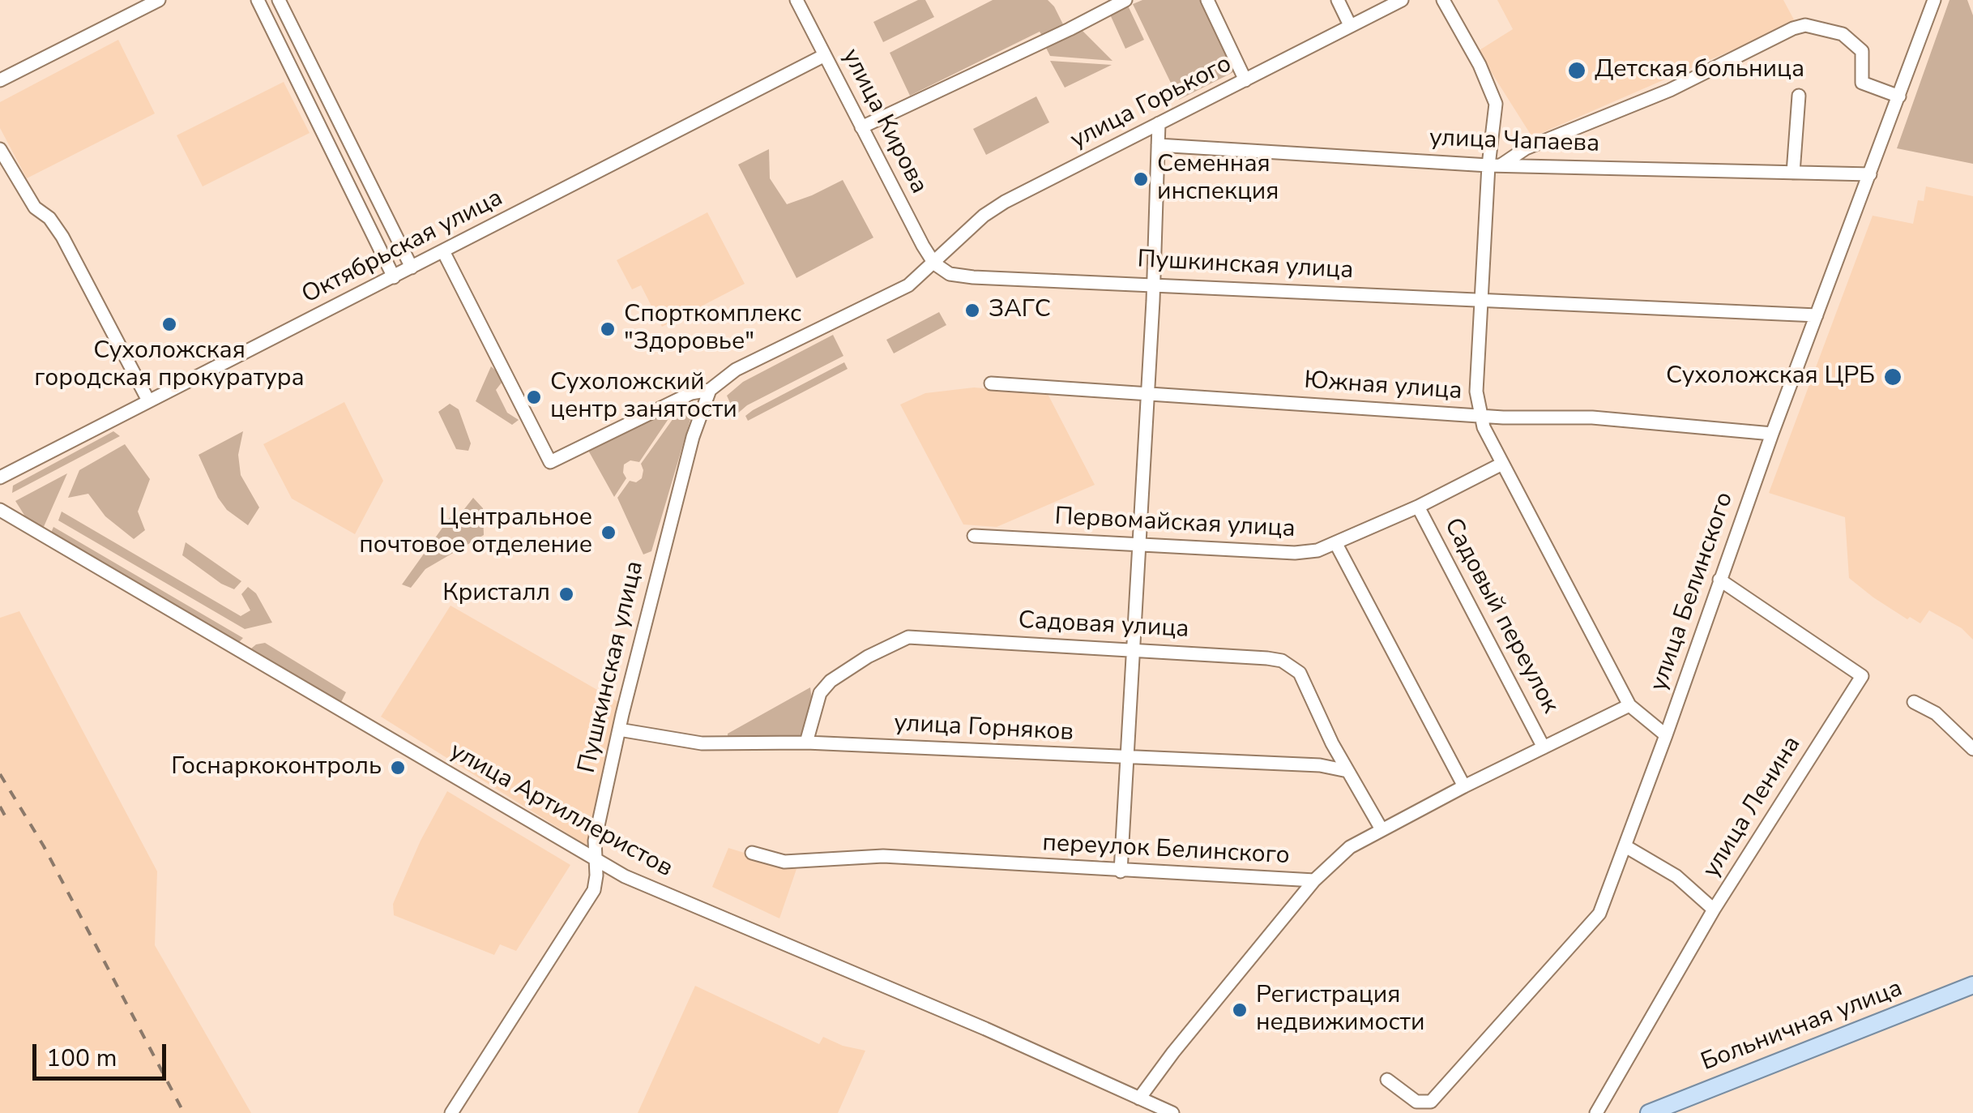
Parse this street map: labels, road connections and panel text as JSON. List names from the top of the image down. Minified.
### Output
{"streets":{"main road":["Больничная улица"],"street":["улица Горького","улица Кирова","улица Чапаева","Октябрьская улица","Пушкинская улица","Южная улица","Первомайская улица","улица Белинского","Садовый переулок","Садовая улица","улица Горняков","улица Ленина","улица Артиллеристов","переулок Белинского"]},"crossings":[["улица Горького","улица Кирова"],["улица Горького","Пушкинская улица"],["улица Кирова","Октябрьская улица"],["улица Кирова","Пушкинская улица"],["улица Чапаева","улица Белинского"],["Пушкинская улица","улица Белинского"],["Пушкинская улица","улица Горняков"],["Пушкинская улица","улица Артиллеристов"],["Южная улица","улица Белинского"],["Первомайская улица","Садовый переулок"],["улица Белинского","улица Ленина"],["Садовый переулок","переулок Белинского"],["Садовая улица","улица Горняков"]],"places":["Детская больница","Семенная инспекция","ЗАГС","Сухоложская городская прокуратура","Спорткомплекс \"Здоровье\"","Сухоложская ЦРБ","Сухоложский центр занятости","Центральное почтовое отделение","Кристалл","Госнаркоконтроль","Регистрация недвижимости"],"scale_bar":"100 m"}
